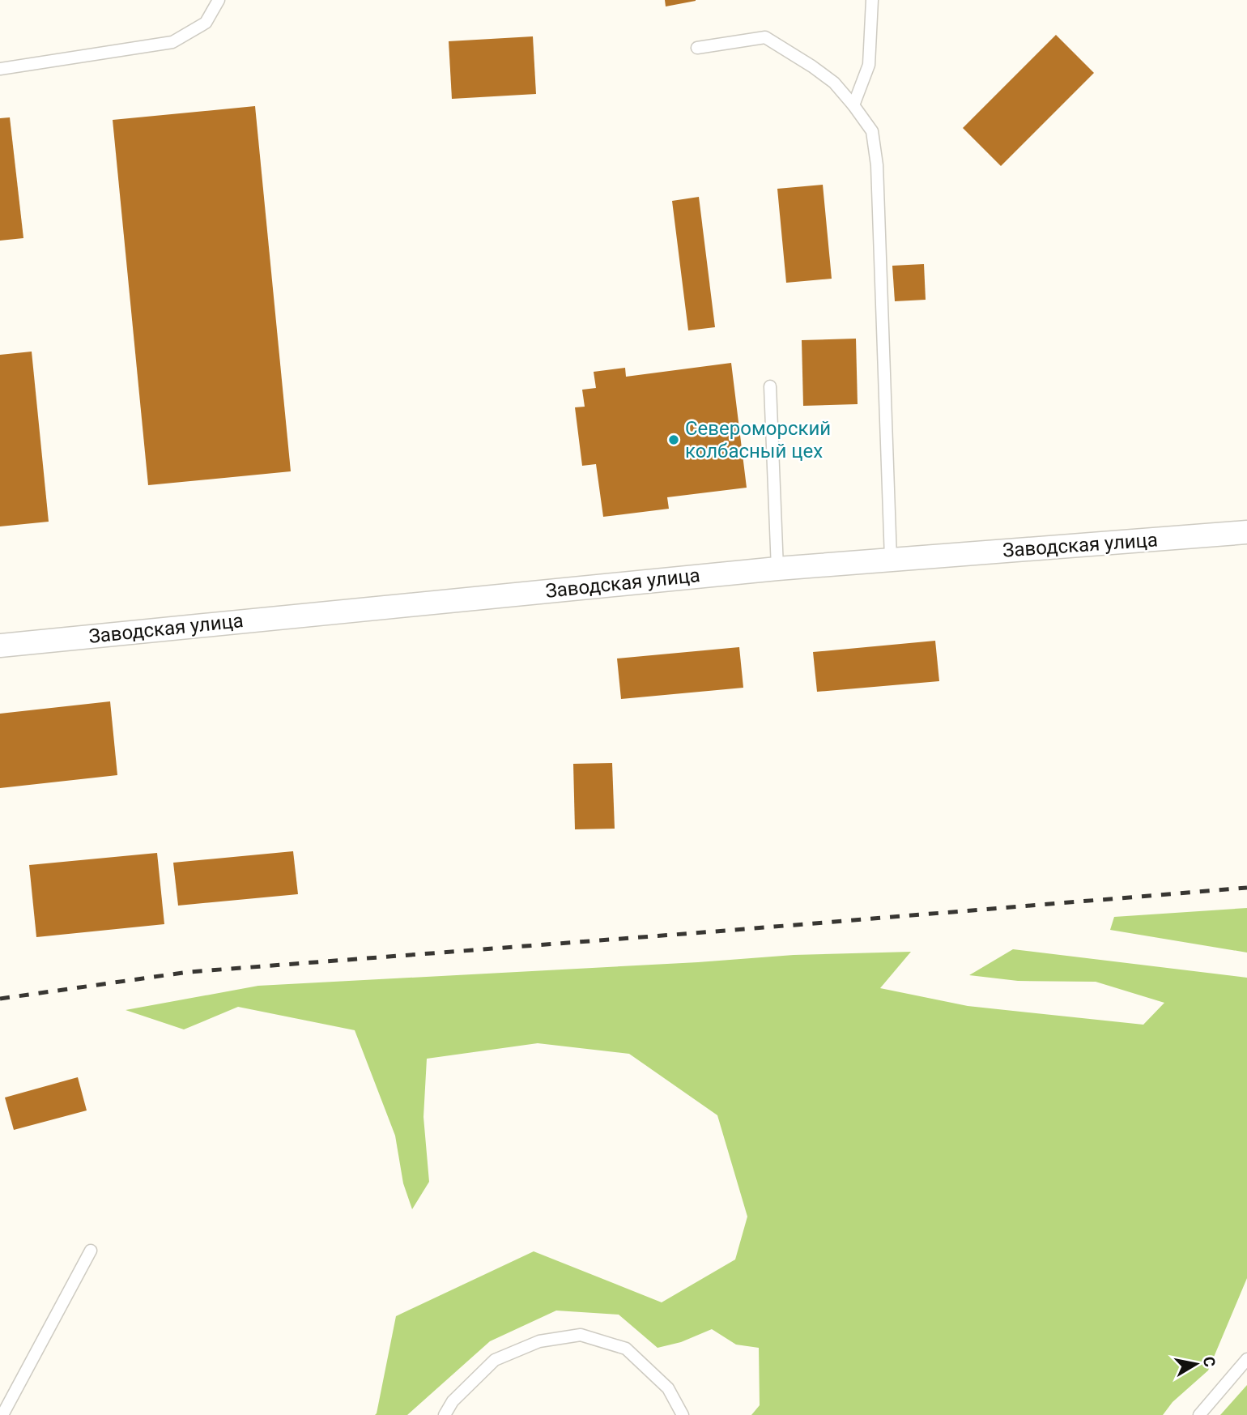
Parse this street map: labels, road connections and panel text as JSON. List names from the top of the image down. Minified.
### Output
{"streets":{"street":["Заводская улица"]},"places":["Североморский колбасный цех"],"north":"right"}
